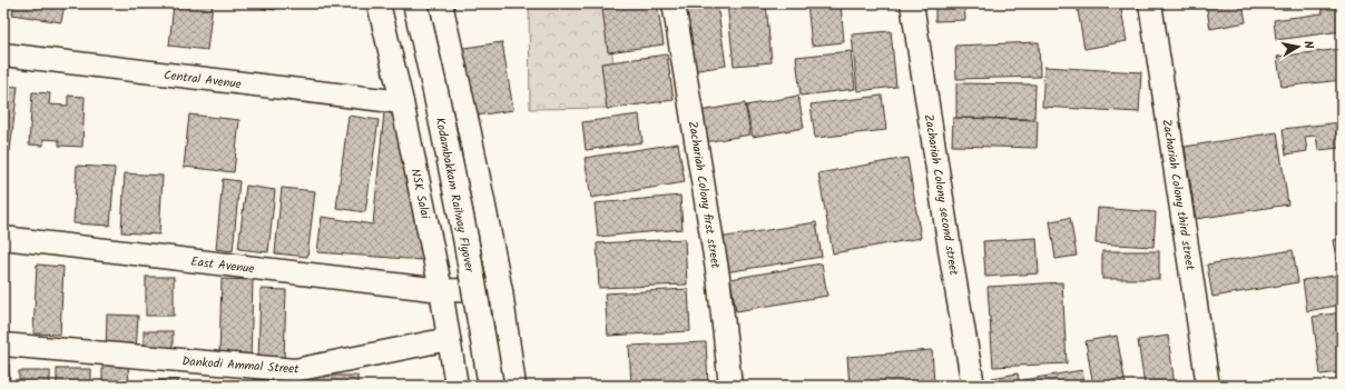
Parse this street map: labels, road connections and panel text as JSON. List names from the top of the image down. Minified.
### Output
{"streets":{"main road":["Kodambakkam Railway Flyover"],"street":["Central Avenue","NSK Salai","Zachariah Colony first street","Zachariah Colony second street","Zachariah Colony third street","East Avenue","Dankodi Ammal Street"]},"crossings":[["Central Avenue","NSK Salai"],["NSK Salai","East Avenue"],["NSK Salai","Dankodi Ammal Street"]],"north":"right"}
